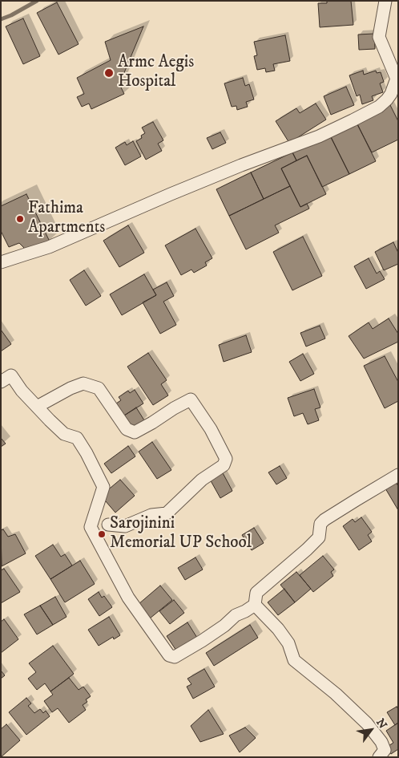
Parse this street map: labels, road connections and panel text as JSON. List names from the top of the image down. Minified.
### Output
{"places":["Armc Aegis Hospital","Fathima Apartments","Sarojinini Memorial UP School"],"north":"top right"}
